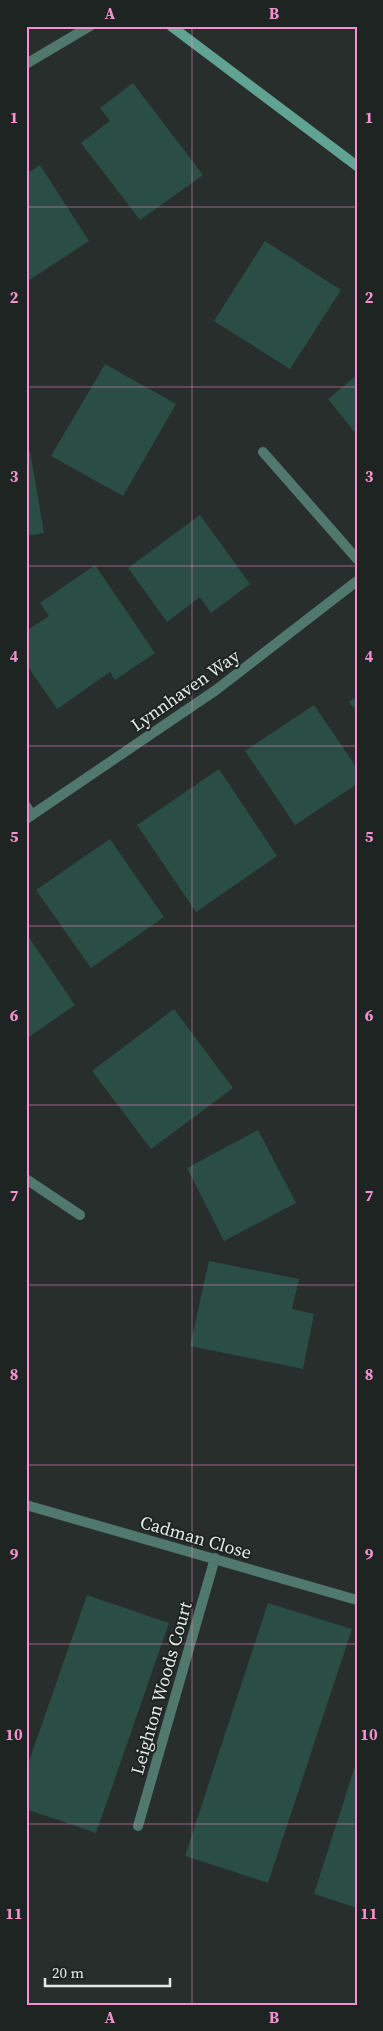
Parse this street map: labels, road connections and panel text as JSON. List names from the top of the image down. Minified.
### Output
{"streets":{"street":["Lynnhaven Way","Cadman Close","Leighton Woods Court"]},"crossings":[["Cadman Close","Leighton Woods Court"]],"scale_bar":"20 m","grid":{"columns":["A","B"],"rows":["1","2","3","4","5","6","7","8","9","10","11"]}}
